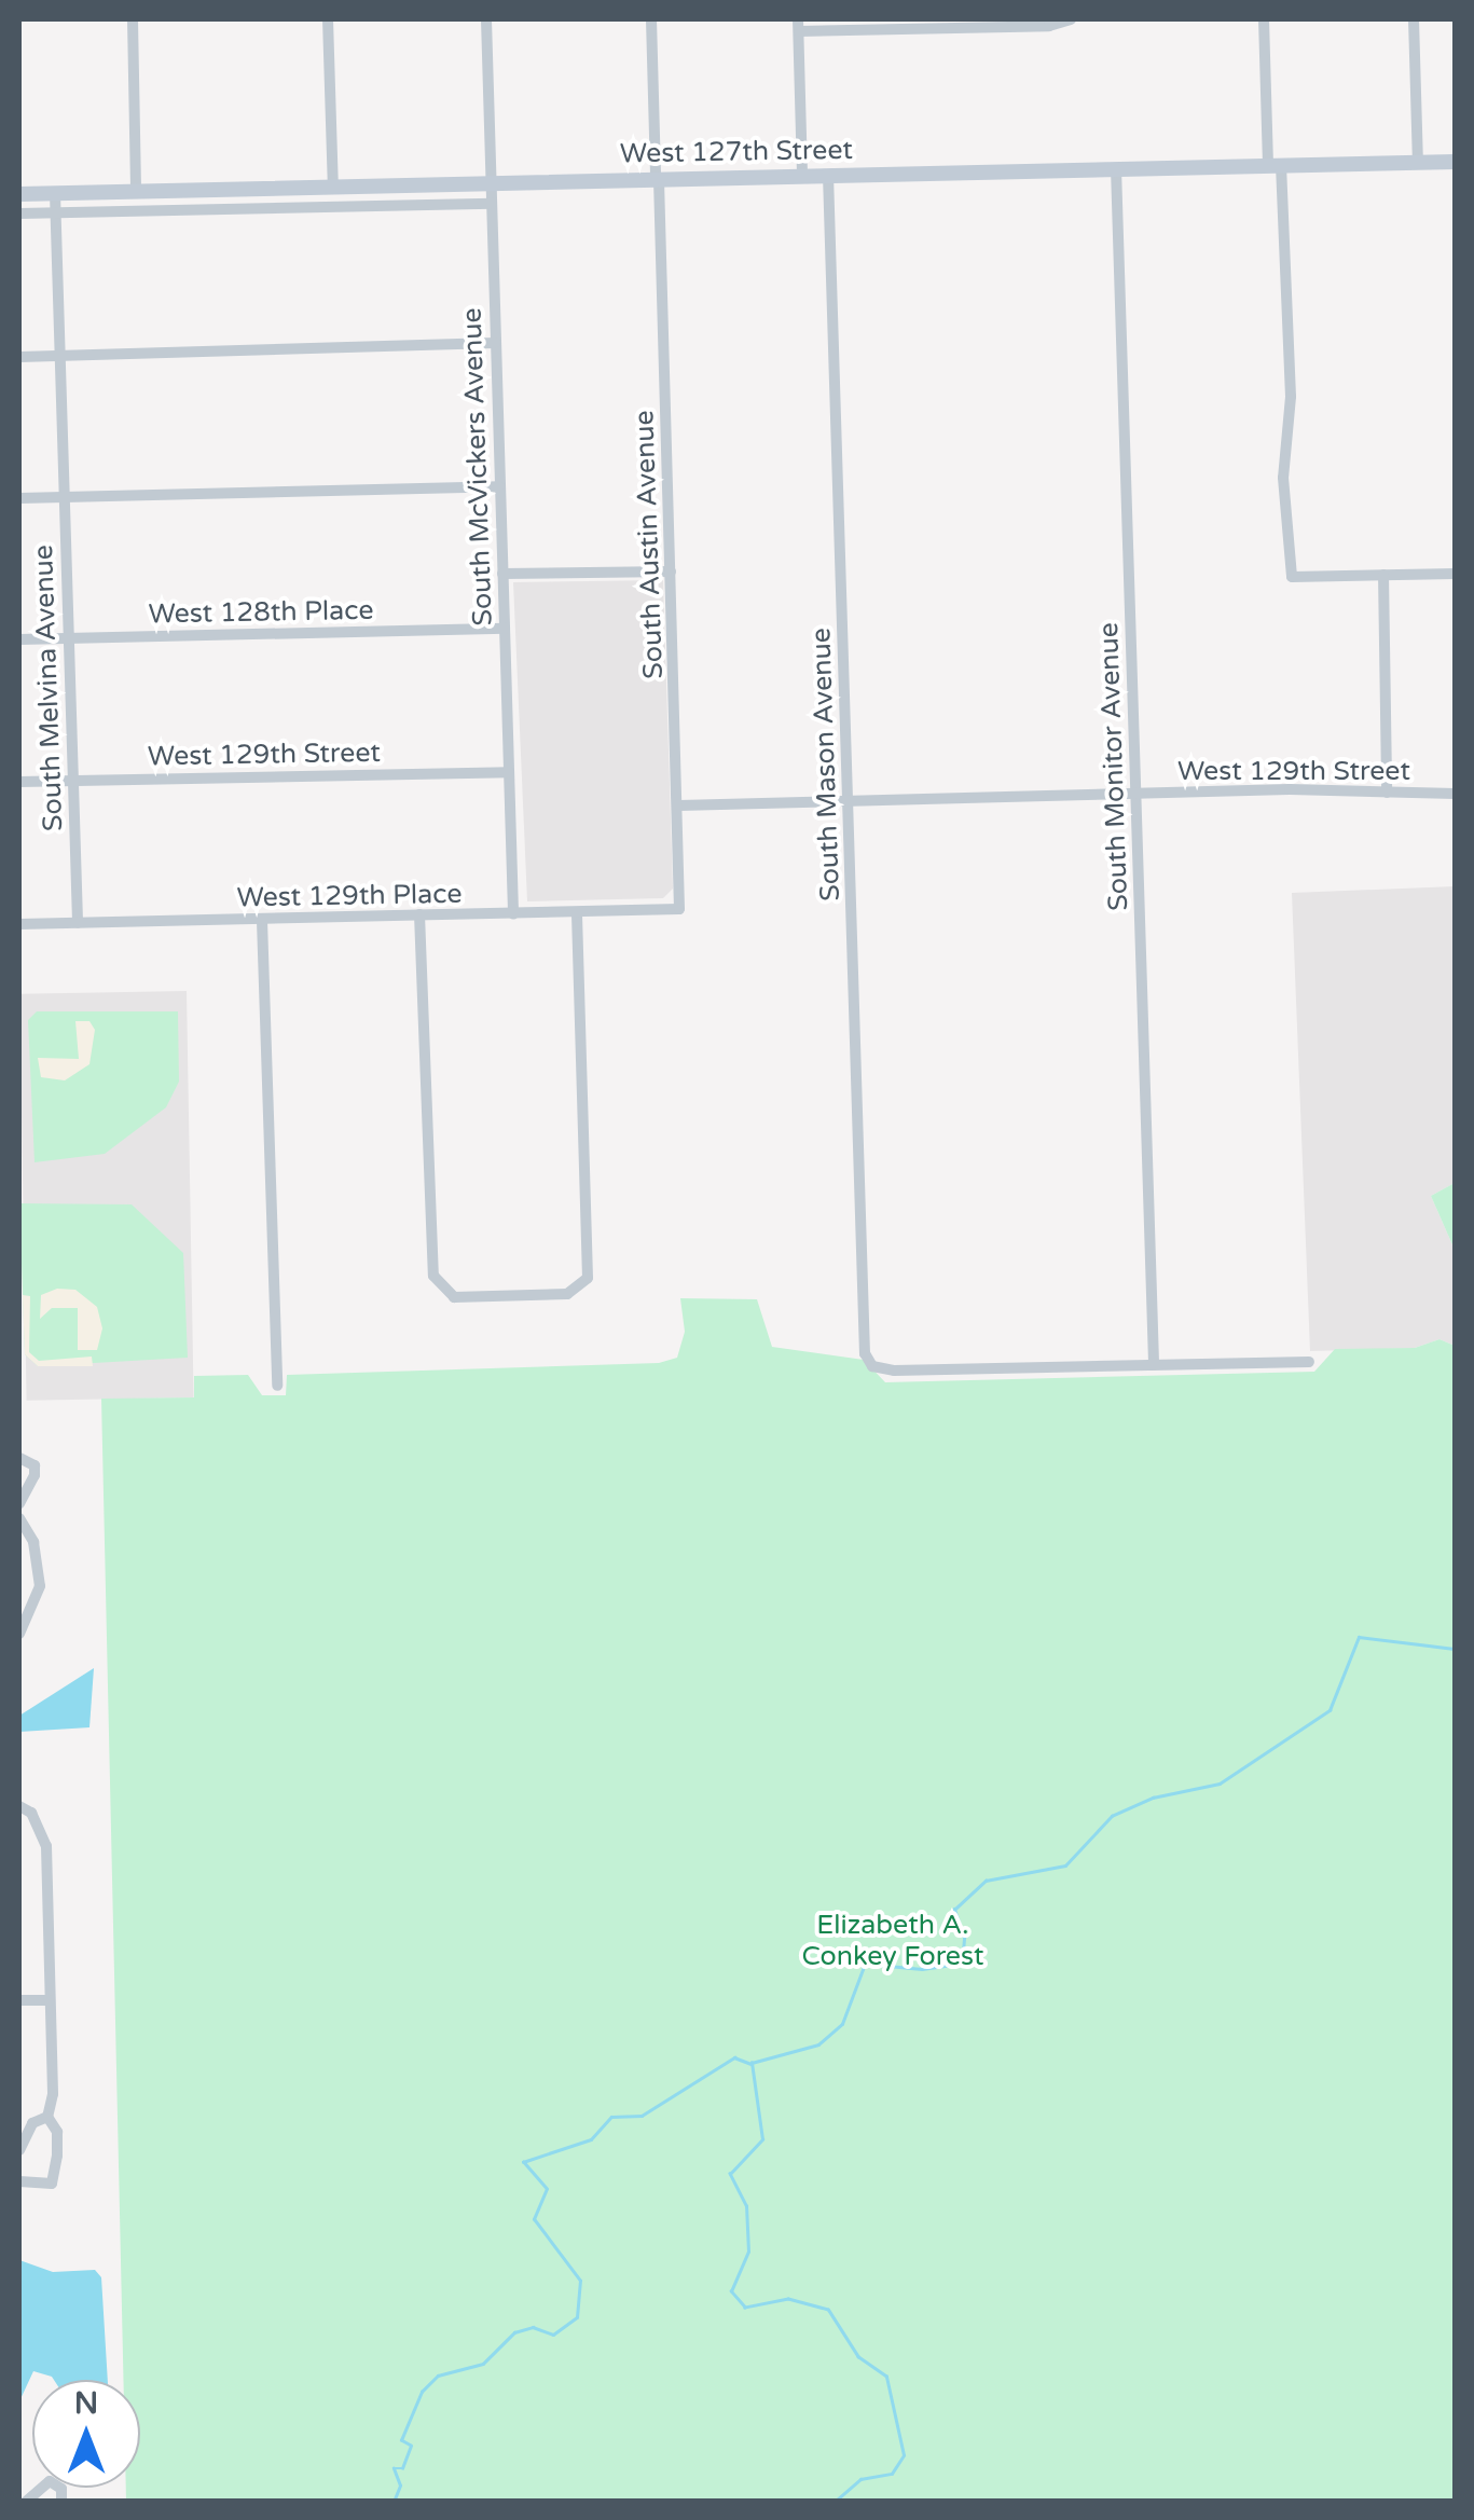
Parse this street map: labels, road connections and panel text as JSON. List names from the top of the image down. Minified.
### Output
{"streets":{"main road":["West 127th Street"],"street":["South McVickers Avenue","South Austin Avenue","West 128th Place","South Melvina Avenue","West 129th Street","South Mason Avenue","South Monitor Avenue","West 129th Place"]},"crossings":[["West 127th Street","South McVickers Avenue"],["West 127th Street","South Austin Avenue"],["West 127th Street","South Melvina Avenue"],["West 127th Street","South Mason Avenue"],["West 127th Street","South Monitor Avenue"],["South McVickers Avenue","West 128th Place"],["South McVickers Avenue","West 129th Street"],["South McVickers Avenue","West 129th Place"],["South Austin Avenue","West 129th Street"],["South Austin Avenue","West 129th Place"],["West 128th Place","South Melvina Avenue"],["South Melvina Avenue","West 129th Street"],["South Melvina Avenue","West 129th Place"],["West 129th Street","South Mason Avenue"],["West 129th Street","South Monitor Avenue"],["South Mason Avenue","South Monitor Avenue"]],"parks":["Elizabeth A. Conkey Forest"],"north":"top"}
